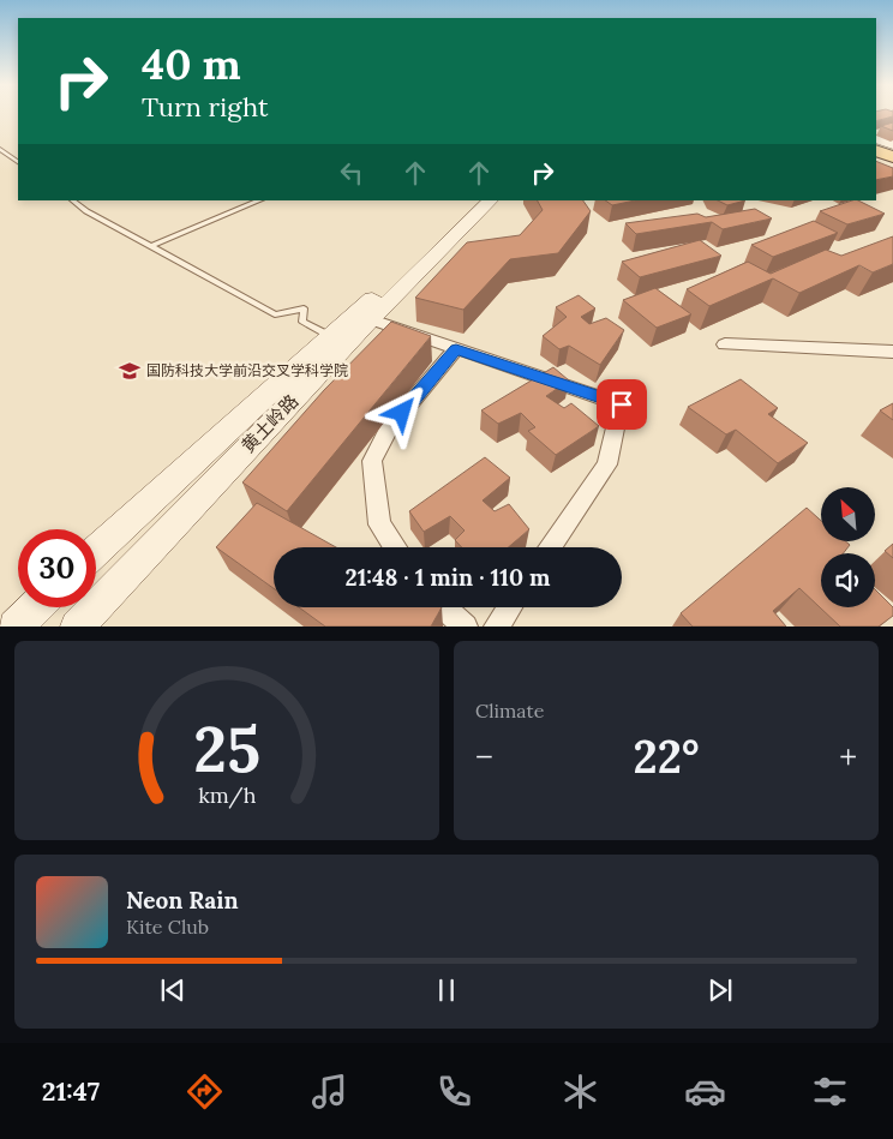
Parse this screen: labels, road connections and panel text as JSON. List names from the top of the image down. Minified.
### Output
{"streets":{"street":["黄土岭路"]},"places":{"school or university":["国防科技大学前沿交叉学科学院"]},"north":"top left","page":{"turn":["40 m","Turn right"],"limit":"30","trip":"21:48 · 1 min · 110 m","tile":"Climate","heat":["−","22°","+"],"song":["Neon Rain","Kite Club"],"tabs":"21:47","gauge":["25","km/h"]}}
